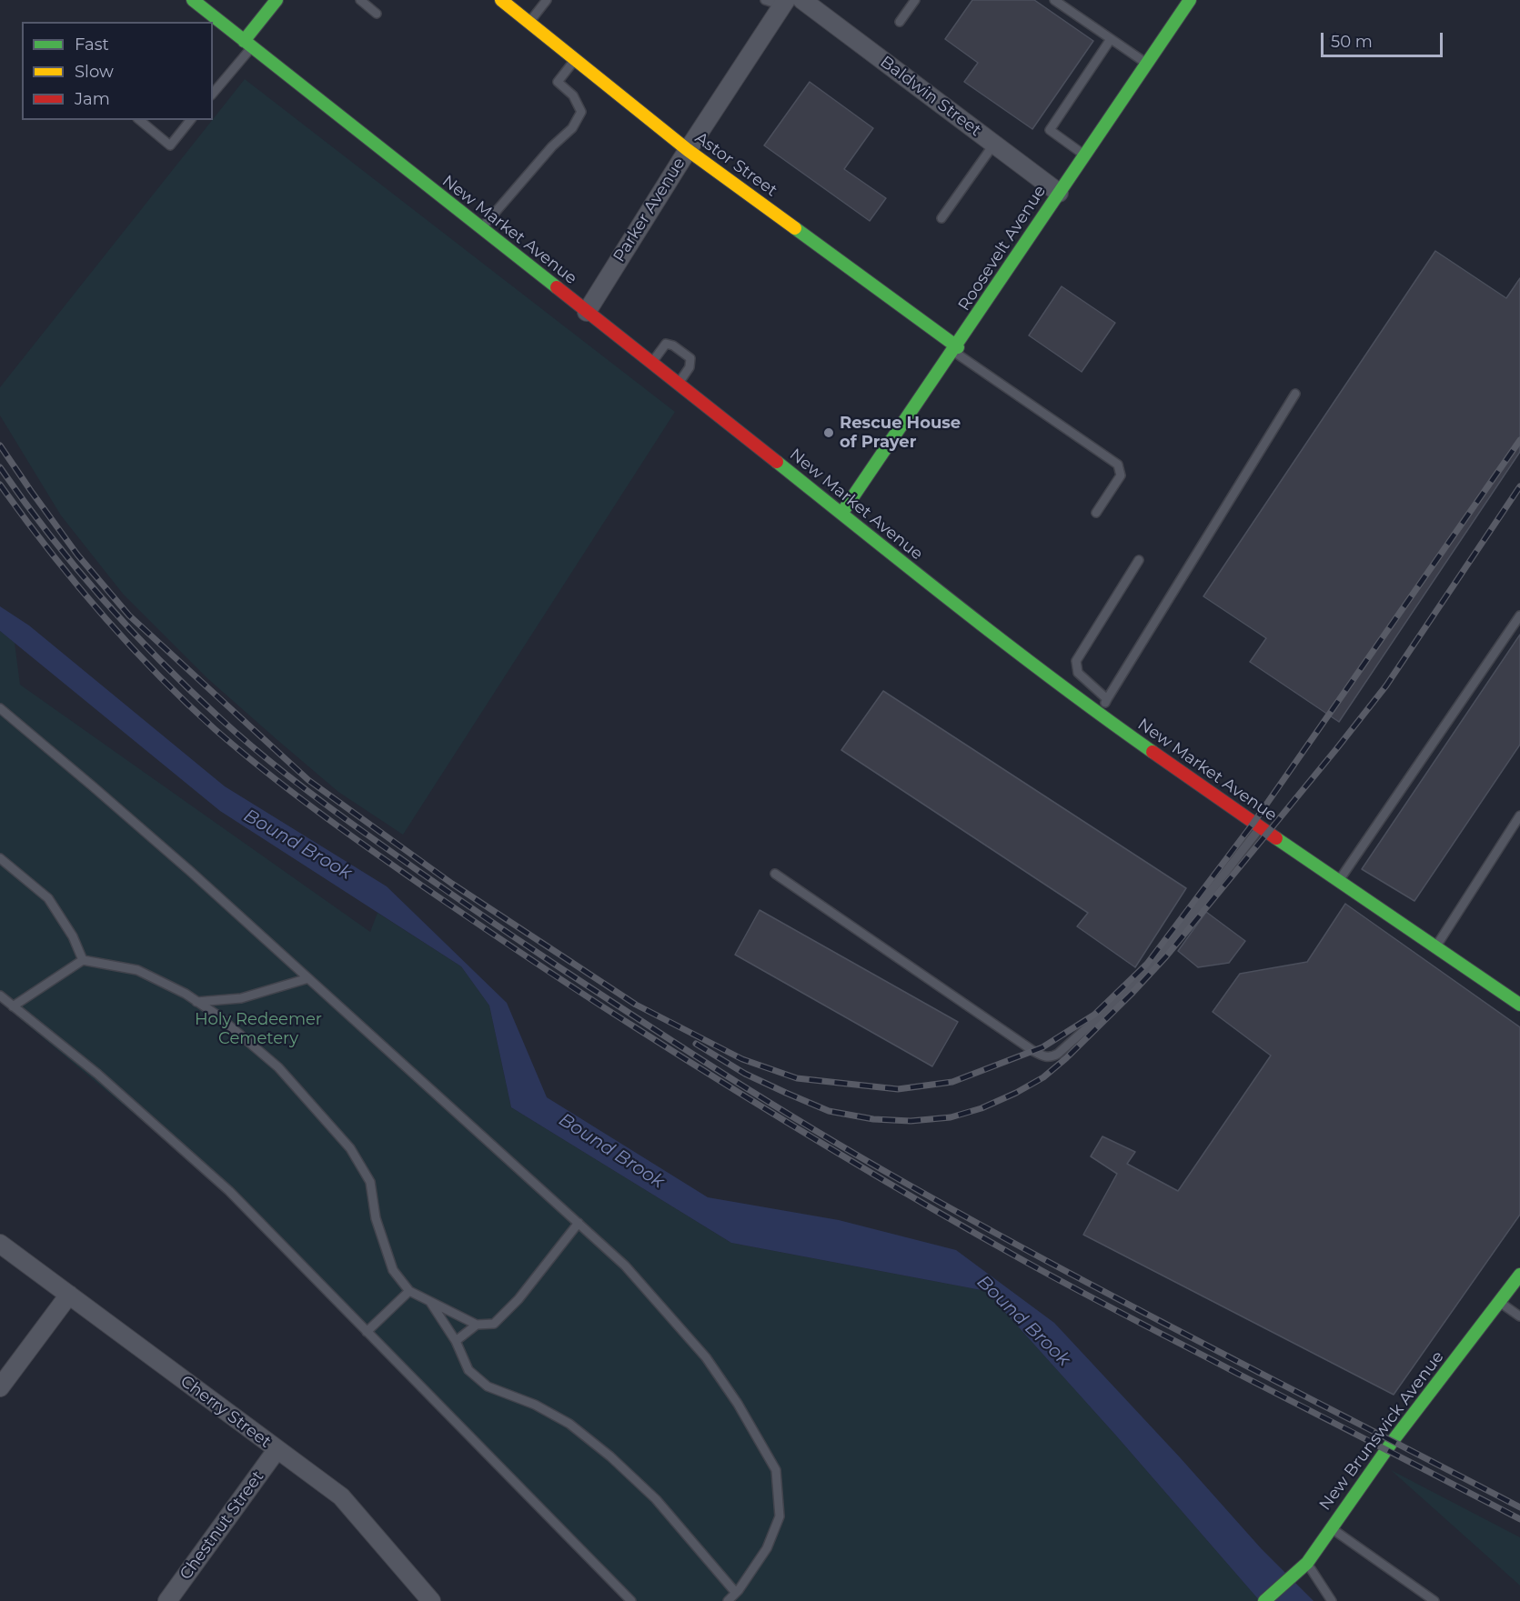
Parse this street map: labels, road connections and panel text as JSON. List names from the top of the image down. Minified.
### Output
{"streets":{"main road":["Astor Street","New Market Avenue","Roosevelt Avenue","New Brunswick Avenue"],"street":["Baldwin Street","Parker Avenue","Cherry Street","Chestnut Street"]},"crossings":[["Baldwin Street","Roosevelt Avenue"],["Astor Street","Parker Avenue"],["Astor Street","Roosevelt Avenue"],["Parker Avenue","New Market Avenue"],["New Market Avenue","Roosevelt Avenue"],["Cherry Street","Chestnut Street"]],"water":["Bound Brook"],"parks":["Holy Redeemer Cemetery"],"places":["Rescue House of Prayer"],"legend":["Fast","Slow","Jam"],"scale_bar":"50 m"}
